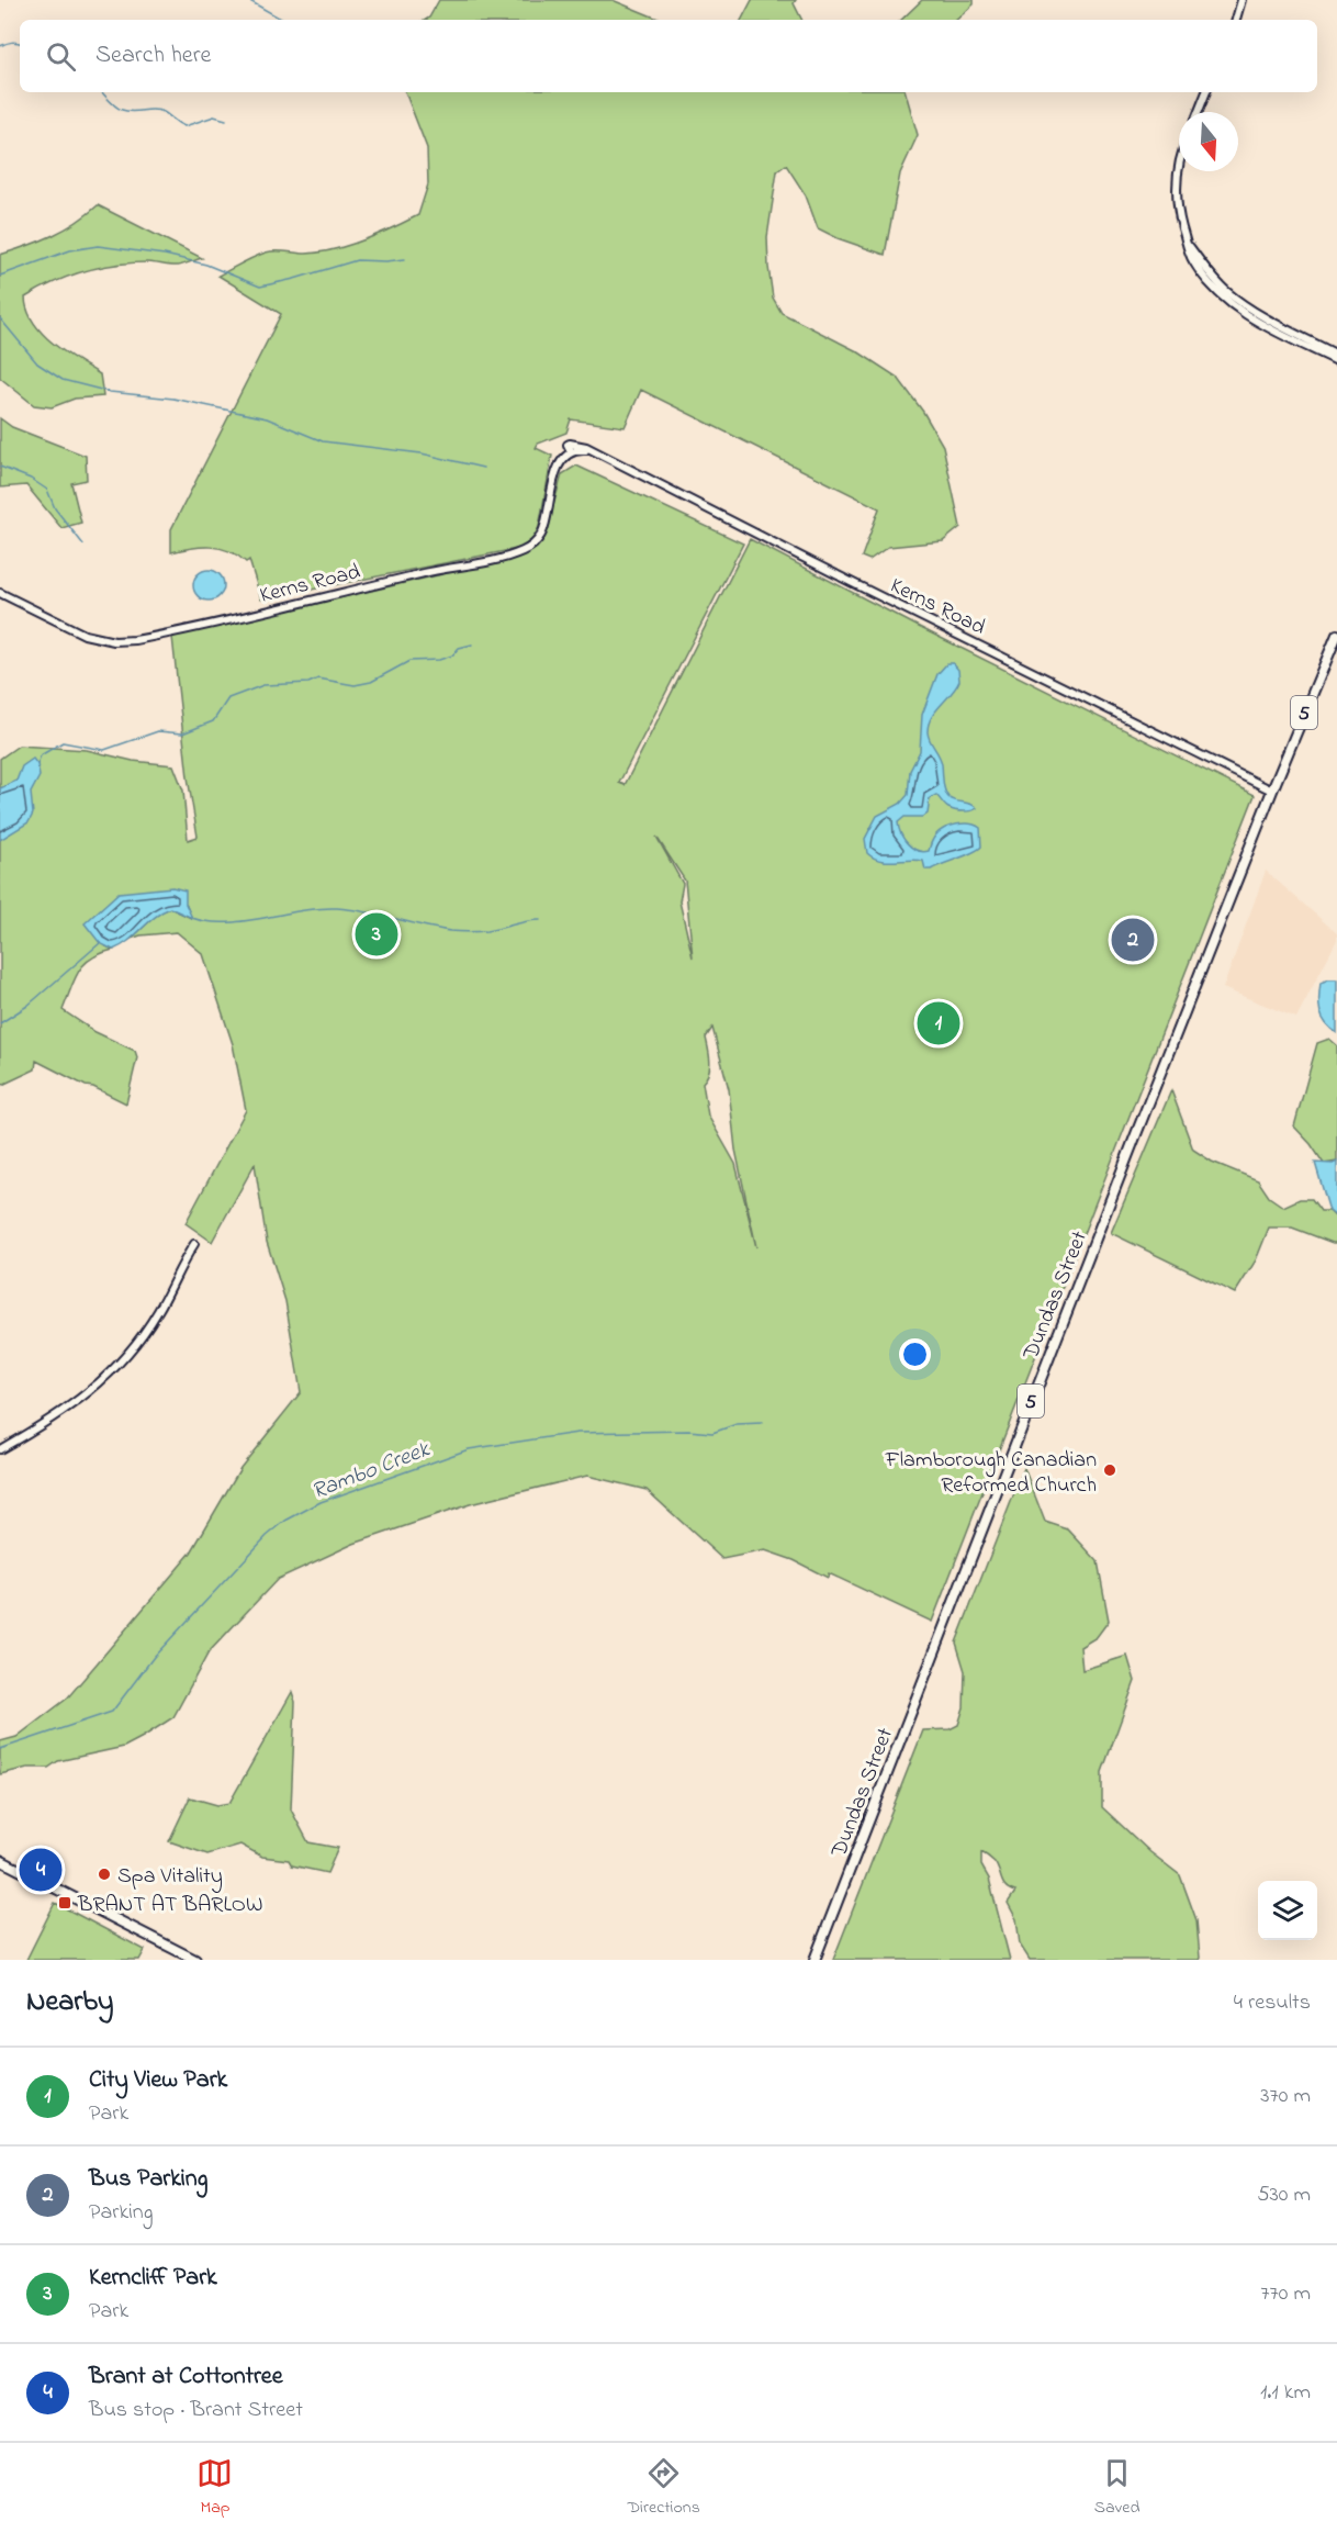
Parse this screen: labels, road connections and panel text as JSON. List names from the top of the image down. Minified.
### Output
{"streets":{"main road":["5","Dundas Street"],"street":["Kerns Road"]},"crossings":[["Kerns Road","5"],["Kerns Road","Dundas Street"],["5","Dundas Street"]],"water":["Rambo Creek"],"places":{"other":["Flamborough Canadian Reformed Church","Spa Vitality"],"transit":["BRANT AT BARLOW"]},"north":"bottom","page":{"search":"Search here","pins":["3","2","1","4"],"heading":["Nearby","4 results"],"list":[{"mark":"1","name":"City View Park","note":"Park","value":"370 m"},{"mark":"2","name":"Bus Parking","note":"Parking","value":"530 m"},{"mark":"3","name":"Kerncliff Park","note":"Park","value":"770 m"},{"mark":"4","name":"Brant at Cottontree","note":"Bus stop · Brant Street","value":"1.1 km"}],"nav":["Map","Directions","Saved"]}}
